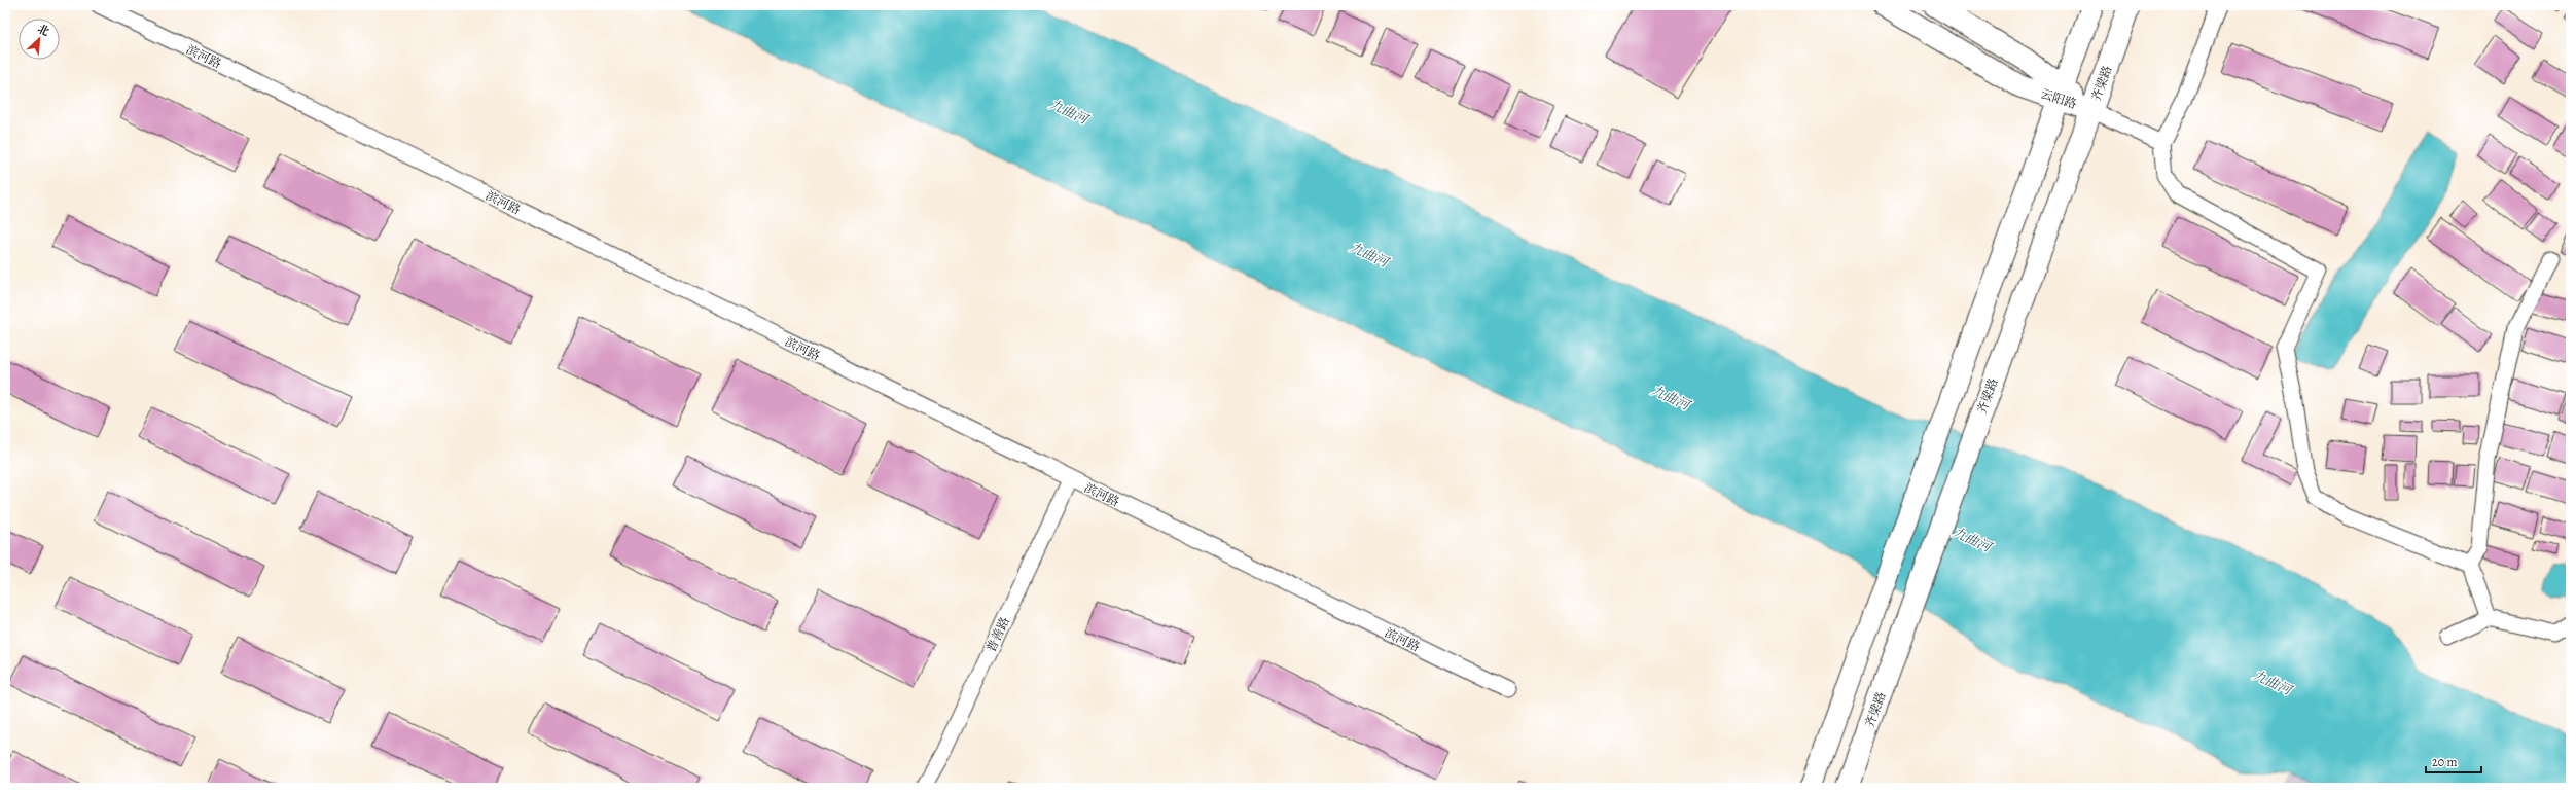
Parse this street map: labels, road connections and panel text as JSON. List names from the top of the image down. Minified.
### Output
{"streets":{"main road":["齐梁路","云阳路"],"street":["滨河路","普善路"]},"crossings":[["滨河路","普善路"],["齐梁路","云阳路"]],"water":["九曲河"],"scale_bar":"20 m","north":"top right"}
